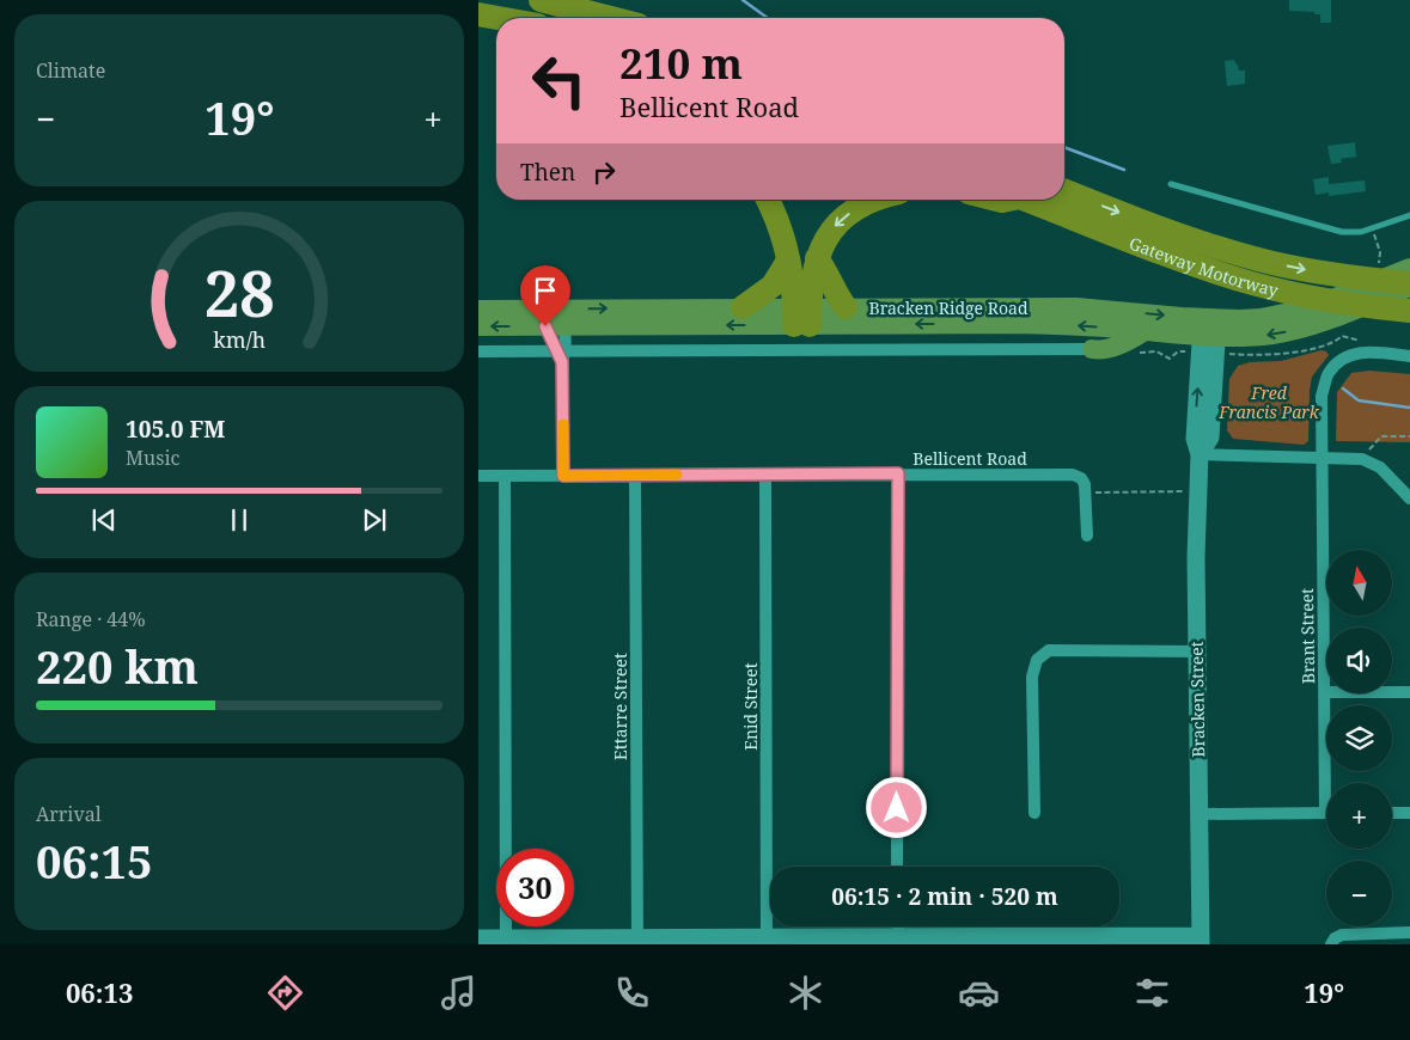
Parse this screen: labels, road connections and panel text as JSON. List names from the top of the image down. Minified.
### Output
{"streets":{"highway":["Gateway Motorway"],"main road":["Bracken Ridge Road"],"street":["Bellicent Road","Brant Street","Bracken Street","Ettarre Street","Enid Street"]},"crossings":[["Gateway Motorway","Bracken Ridge Road"],["Bracken Ridge Road","Bracken Street"],["Bellicent Road","Ettarre Street"],["Bellicent Road","Enid Street"]],"parks":["Fred Francis Park"],"north":"top","page":{"tile":["Climate",["Range · 44%","220 km"],["Arrival","06:15"]],"turn":["210 m","Bellicent Road"],"heat":["−","19°","+"],"then":"Then","song":["105.0 FM","Music"],"map_buttons":["+","−"],"limit":"30","trip":"06:15 · 2 min · 520 m","tabs":["06:13","19°"],"gauge":["28","km/h"]}}
